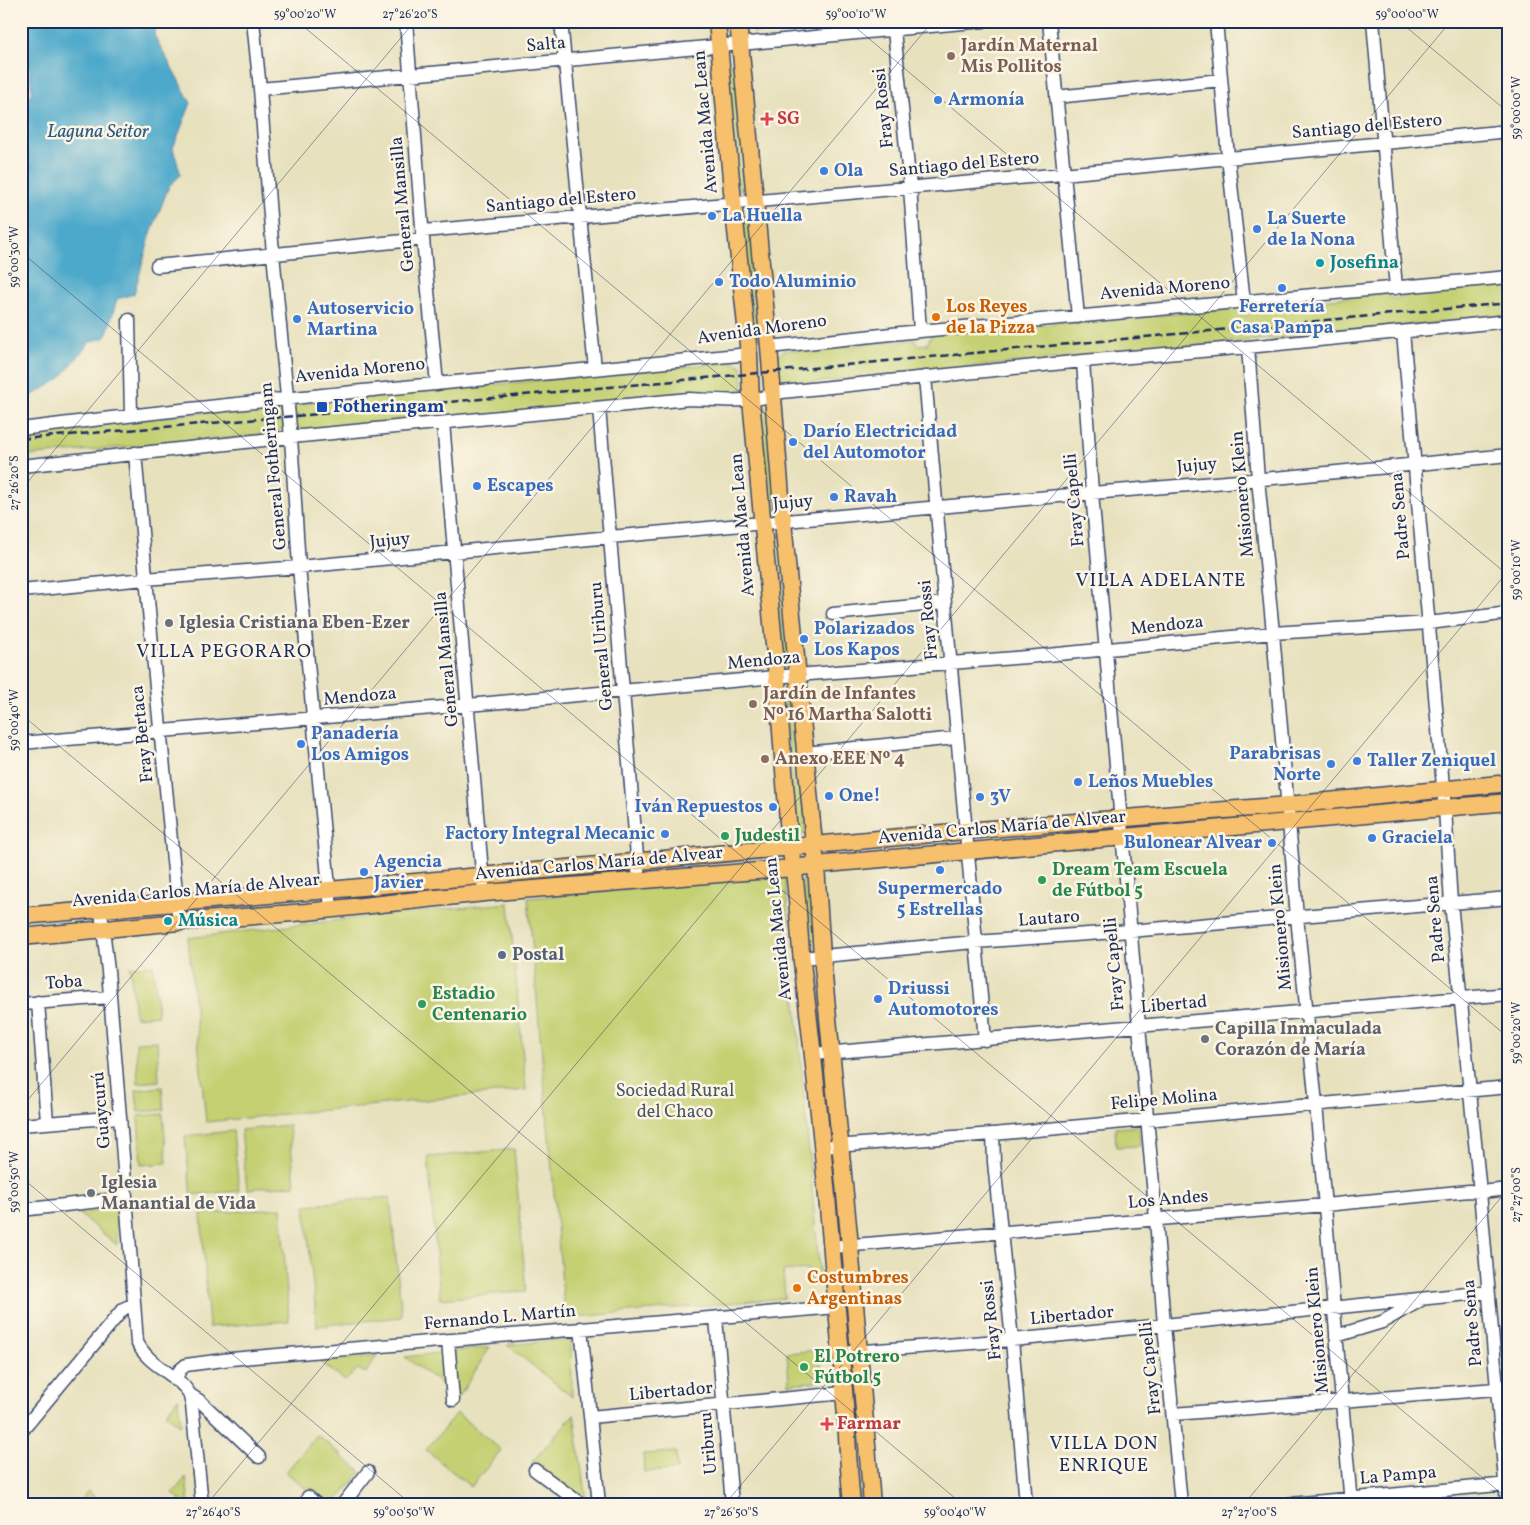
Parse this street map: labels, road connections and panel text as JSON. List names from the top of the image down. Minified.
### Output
{"streets":{"main road":["Avenida Mac Lean","Avenida Moreno","Avenida Carlos María de Alvear"],"street":["Salta","Fray Rossi","Santiago del Estero","General Mansilla","General Fotheringam","Jujuy","Misionero Klein","Fray Capelli","Padre Sena","Mendoza","General Uriburu","Fray Bertaca","Lautaro","Toba","Libertad","Felipe Molina","Guaycurú","Los Andes","Libertador","Fernando L. Martín","Uriburu","La Pampa"]},"crossings":[["Salta","Fray Rossi"],["Salta","Avenida Mac Lean"],["Salta","General Mansilla"],["Salta","General Fotheringam"],["Fray Rossi","Santiago del Estero"],["Fray Rossi","Avenida Moreno"],["Fray Rossi","Jujuy"],["Fray Rossi","Mendoza"],["Fray Rossi","Avenida Carlos María de Alvear"],["Fray Rossi","Lautaro"],["Fray Rossi","Libertad"],["Fray Rossi","Felipe Molina"],["Fray Rossi","Los Andes"],["Fray Rossi","Libertador"],["Avenida Mac Lean","Santiago del Estero"],["Avenida Mac Lean","Avenida Moreno"],["Avenida Mac Lean","Jujuy"],["Avenida Mac Lean","Mendoza"],["Avenida Mac Lean","Avenida Carlos María de Alvear"],["Avenida Mac Lean","Lautaro"],["Avenida Mac Lean","Libertad"],["Avenida Mac Lean","Felipe Molina"],["Avenida Mac Lean","Los Andes"],["Avenida Mac Lean","Libertador"],["Avenida Mac Lean","Fernando L. Martín"],["Santiago del Estero","General Mansilla"],["Santiago del Estero","General Fotheringam"],["General Mansilla","Avenida Moreno"],["General Mansilla","Jujuy"],["General Mansilla","Mendoza"],["General Mansilla","Avenida Carlos María de Alvear"],["Avenida Moreno","General Fotheringam"],["General Fotheringam","Jujuy"],["General Fotheringam","Mendoza"],["General Fotheringam","Avenida Carlos María de Alvear"],["Jujuy","Misionero Klein"],["Jujuy","Fray Capelli"],["Jujuy","Padre Sena"],["Jujuy","General Uriburu"],["Jujuy","Fray Bertaca"],["Misionero Klein","Mendoza"],["Misionero Klein","Avenida Carlos María de Alvear"],["Misionero Klein","Lautaro"],["Misionero Klein","Libertad"],["Misionero Klein","Felipe Molina"],["Misionero Klein","Los Andes"],["Misionero Klein","Libertador"],["Misionero Klein","La Pampa"],["Fray Capelli","Mendoza"],["Fray Capelli","Avenida Carlos María de Alvear"],["Fray Capelli","Lautaro"],["Fray Capelli","Libertad"],["Fray Capelli","Felipe Molina"],["Fray Capelli","Los Andes"],["Fray Capelli","Libertador"],["Padre Sena","Mendoza"],["Padre Sena","Avenida Carlos María de Alvear"],["Padre Sena","Lautaro"],["Padre Sena","Libertad"],["Padre Sena","Felipe Molina"],["Padre Sena","Los Andes"],["Padre Sena","Libertador"],["Padre Sena","La Pampa"],["Mendoza","General Uriburu"],["Mendoza","Fray Bertaca"],["General Uriburu","Avenida Carlos María de Alvear"],["Fray Bertaca","Avenida Carlos María de Alvear"],["Avenida Carlos María de Alvear","Guaycurú"],["Toba","Guaycurú"],["Guaycurú","Fernando L. Martín"],["Libertador","Uriburu"],["Fernando L. Martín","Uriburu"]],"districts":["VILLA ADELANTE","VILLA PEGORARO","VILLA DON ENRIQUE"],"water":["Laguna Seitor"],"parks":["Sociedad Rural del Chaco"],"places":{"other":["Jardín Maternal Mis Pollitos","Armonía","Ola","La Huella","La Suerte de la Nona","Josefina","Todo Aluminio","Ferretería Casa Pampa","Los Reyes de la Pizza","Autoservicio Martina","Darío Electricidad del Automotor","Escapes","Ravah","Iglesia Cristiana Eben-Ezer","Polarizados Los Kapos","Jardín de Infantes Nº 16 Martha Salotti","Panadería Los Amigos","Anexo EEE Nº 4","Taller Zeniquel","Parabrisas Norte","Leños Muebles","One!","3V","Iván Repuestos","Factory Integral Mecanic","Judestil","Graciela","Bulonear Alvear","Supermercado 5 Estrellas","Agencia Javier","Dream Team Escuela de Fútbol 5","Música","Postal","Driussi Automotores","Estadio Centenario","Capilla Inmaculada Corazón de María","Iglesia Manantial de Vida","Costumbres Argentinas","El Potrero Fútbol 5"],"health":["SG","Farmar"],"transit":["Fotheringam"]},"coordinates":["59°00'20\"W","27°26'20\"S","59°00'10\"W","59°00'00\"W","59°00'30\"W","59°00'40\"W","59°00'50\"W","27°27'00\"S","27°26'40\"S","27°26'50\"S"]}
